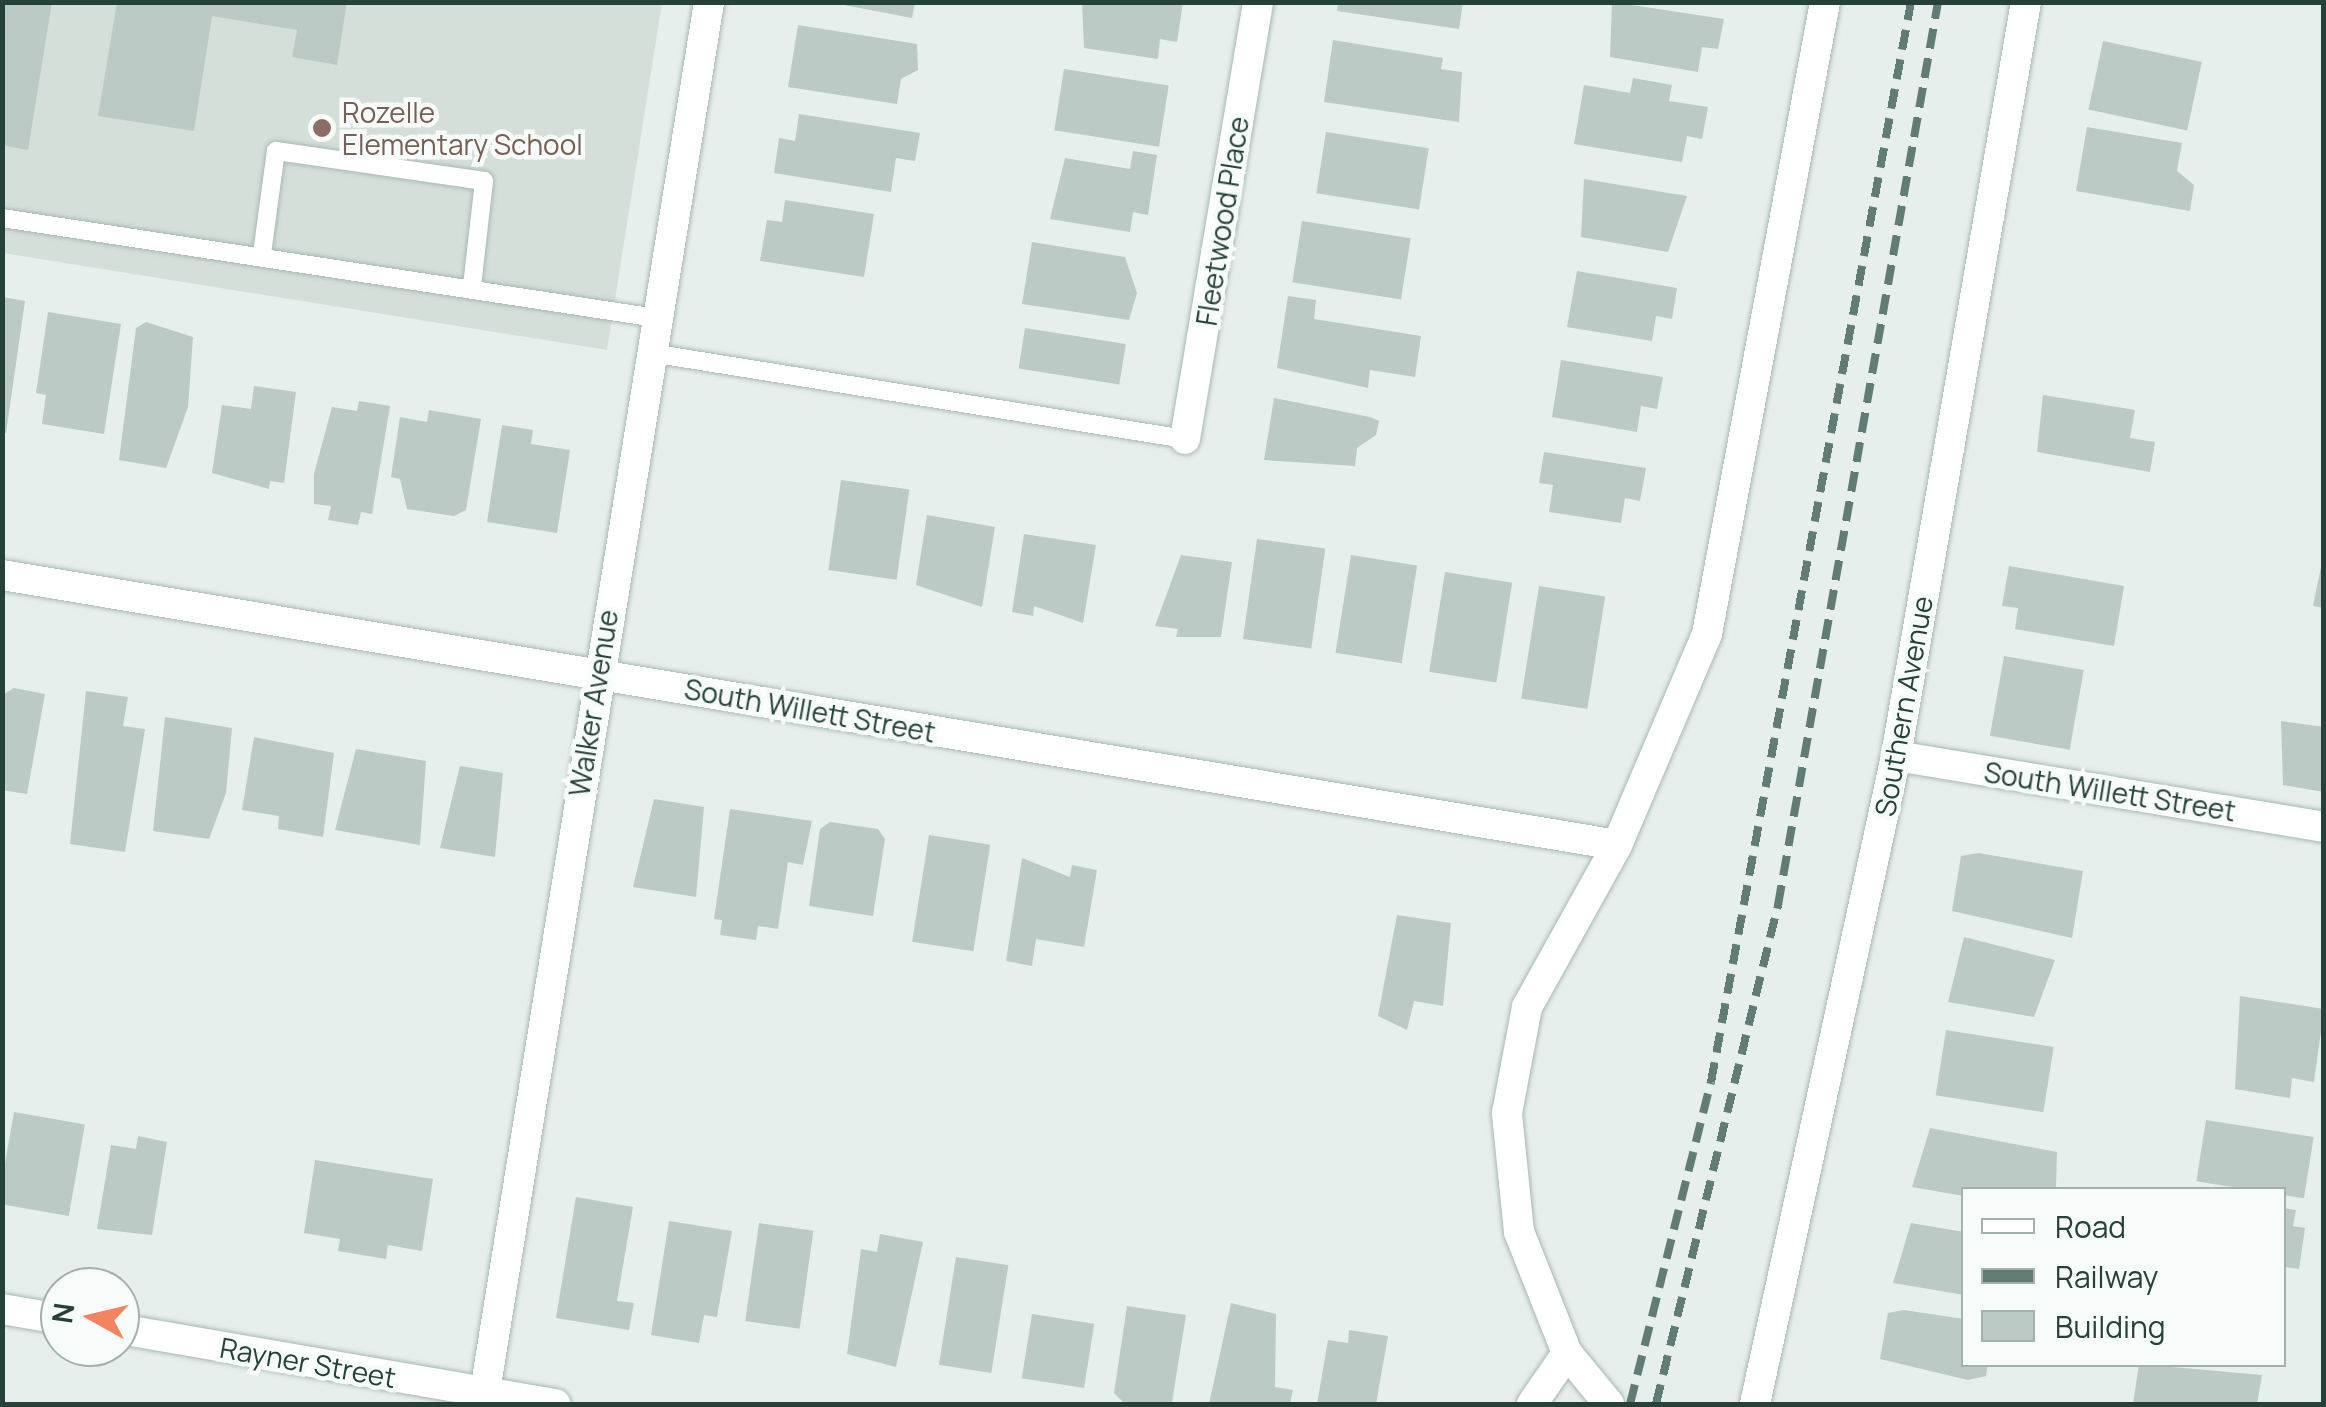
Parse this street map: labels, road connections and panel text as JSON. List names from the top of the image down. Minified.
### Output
{"streets":{"street":["Fleetwood Place","Walker Avenue","Southern Avenue","South Willett Street","Rayner Street"]},"crossings":[["Walker Avenue","South Willett Street"],["Walker Avenue","Rayner Street"],["Southern Avenue","South Willett Street"]],"places":["Rozelle Elementary School"],"legend":["Road","Railway","Building"],"north":"left"}
